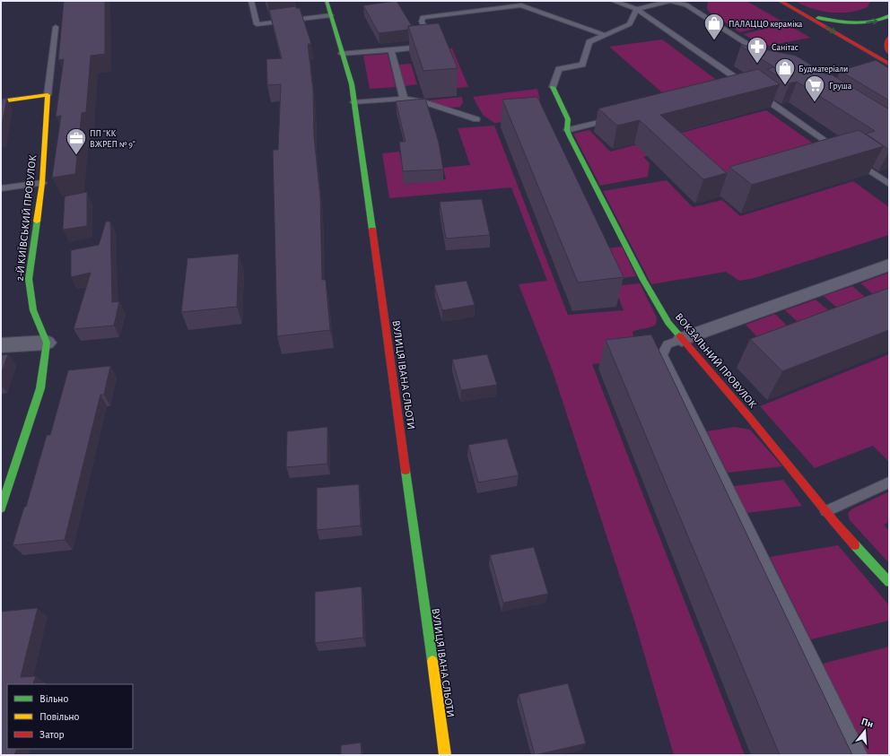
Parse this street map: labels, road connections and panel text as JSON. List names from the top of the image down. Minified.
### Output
{"streets":{"street":["2-Й КИЇВСЬКИЙ ПРОВУЛОК","ВОКЗАЛЬНИЙ ПРОВУЛОК","ВУЛИЦЯ ІВАНА СЛЬОТИ"]},"places":{"shop":["ПАЛАЦЦО кераміка","Будматеріали"],"pharmacy":["Санітас"],"supermarket":["Груша"],"office":["ПП \"КК ВЖРЕП № 9\""]},"legend":["Вільно","Повільно","Затор"],"north":"top"}
